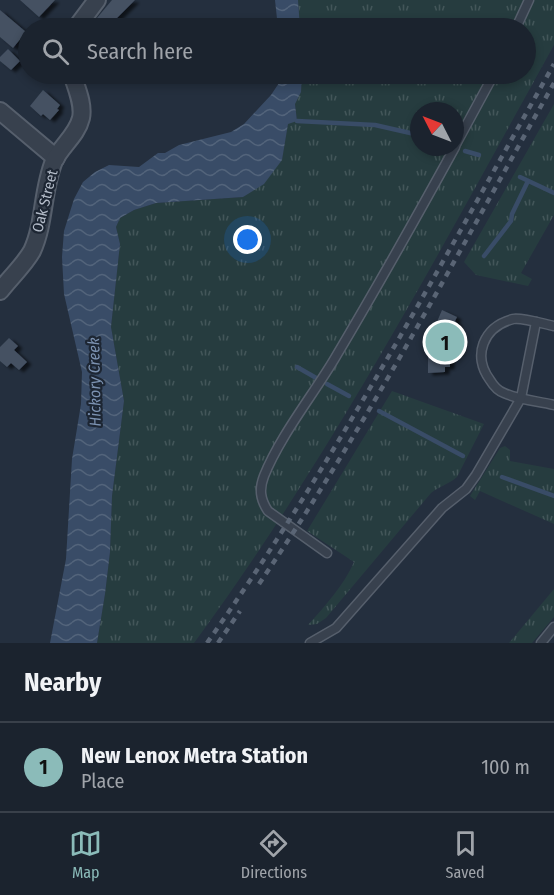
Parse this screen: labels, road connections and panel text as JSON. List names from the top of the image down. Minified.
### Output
{"streets":{"street":["Oak Street"]},"water":["Hickory Creek"],"north":"top left","page":{"search":"Search here","pins":"1","heading":"Nearby","list":[{"mark":"1","name":"New Lenox Metra Station","note":"Place","value":"100 m"}],"nav":["Map","Directions","Saved"]}}
